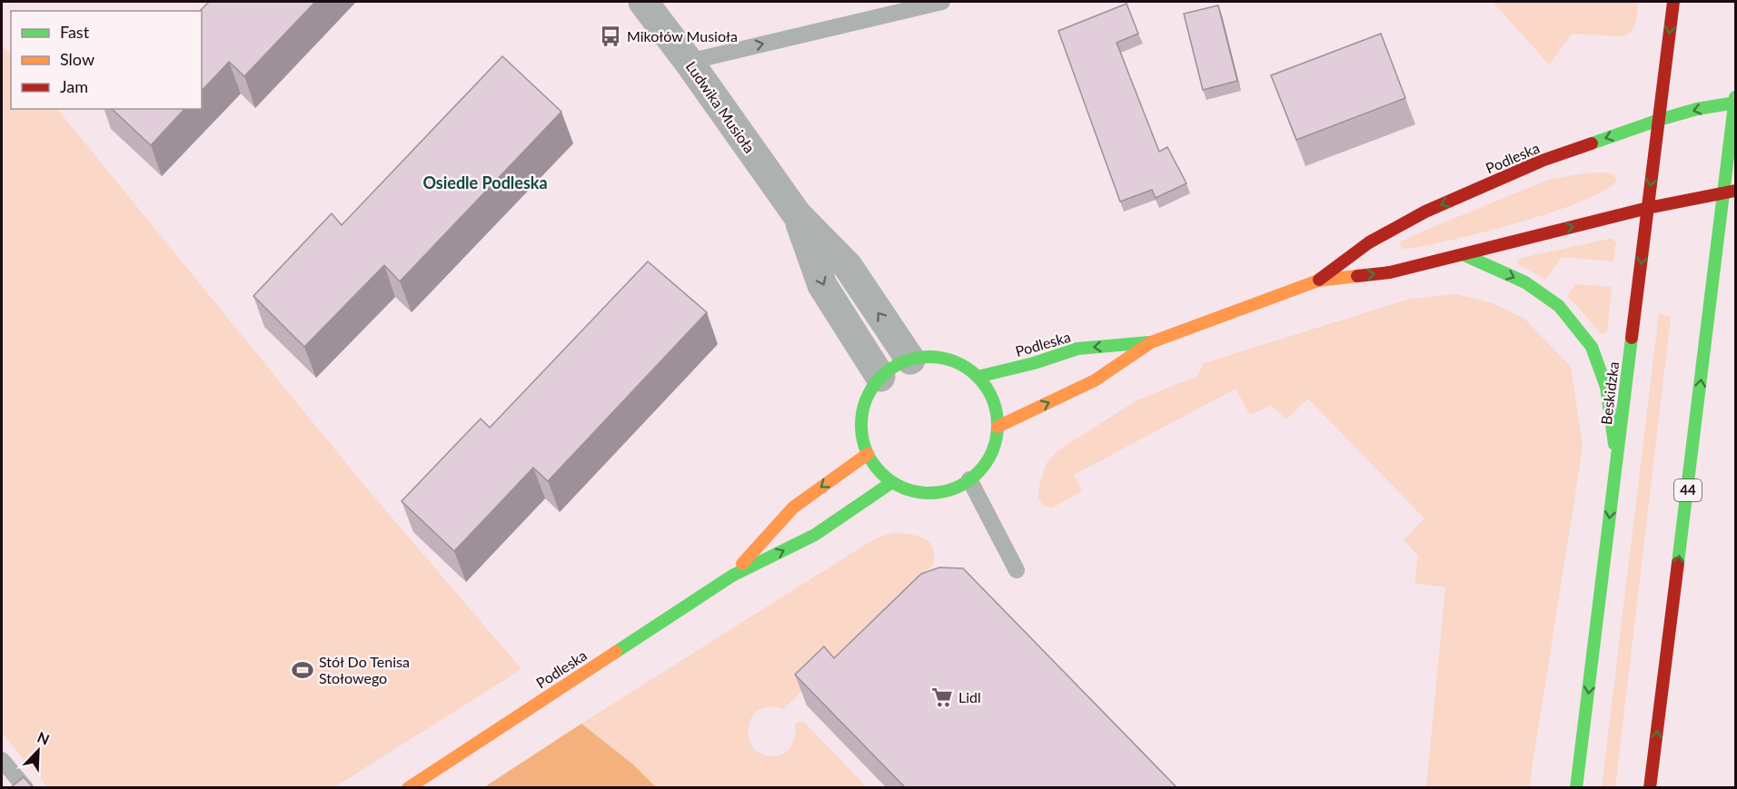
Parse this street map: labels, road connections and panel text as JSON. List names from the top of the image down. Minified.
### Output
{"streets":{"street":["Ludwika Musioła","Podleska","Beskidzka","44"]},"crossings":[["Ludwika Musioła","Podleska"],["Podleska","Beskidzka"],["Podleska","44"]],"districts":["Osiedle Podleska"],"places":{"bus stop":["Mikołów Musioła"],"sports":["Stół Do Tenisa Stołowego"],"supermarket":["Lidl"]},"legend":["Fast","Slow","Jam"],"north":"top right"}
